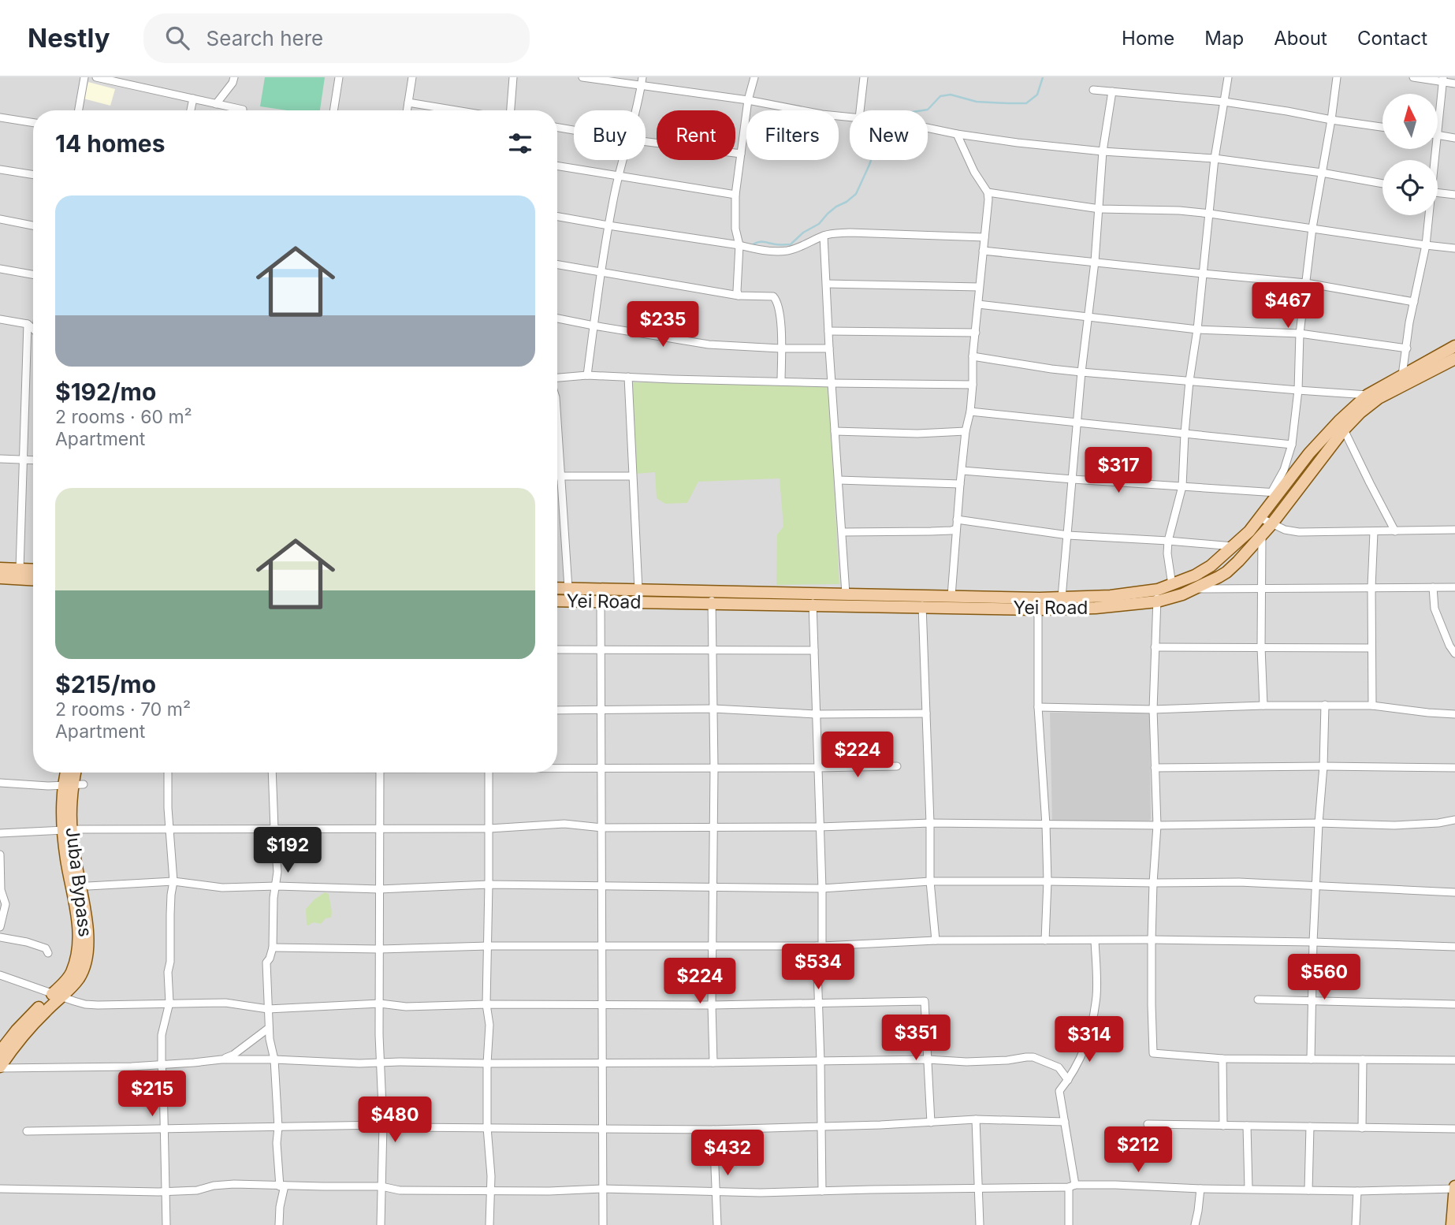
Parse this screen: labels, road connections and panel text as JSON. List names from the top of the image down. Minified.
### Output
{"streets":{"main road":["Yei Road","Juba Bypass"]},"north":"top","page":{"header":"Nestly","search":"Search here","nav":["Home","Map","About","Contact"],"chip":["Buy","Rent","Filters","New"],"heading":"14 homes","list":[{"name":"$192/mo","note":"2 rooms · 60 m² · Apartment"},{"name":"$215/mo","note":"2 rooms · 70 m² · Apartment"}],"price":["$467","$235","$317","$224","$192","$534","$560","$224","$351","$314","$215","$480","$212","$432"]}}
